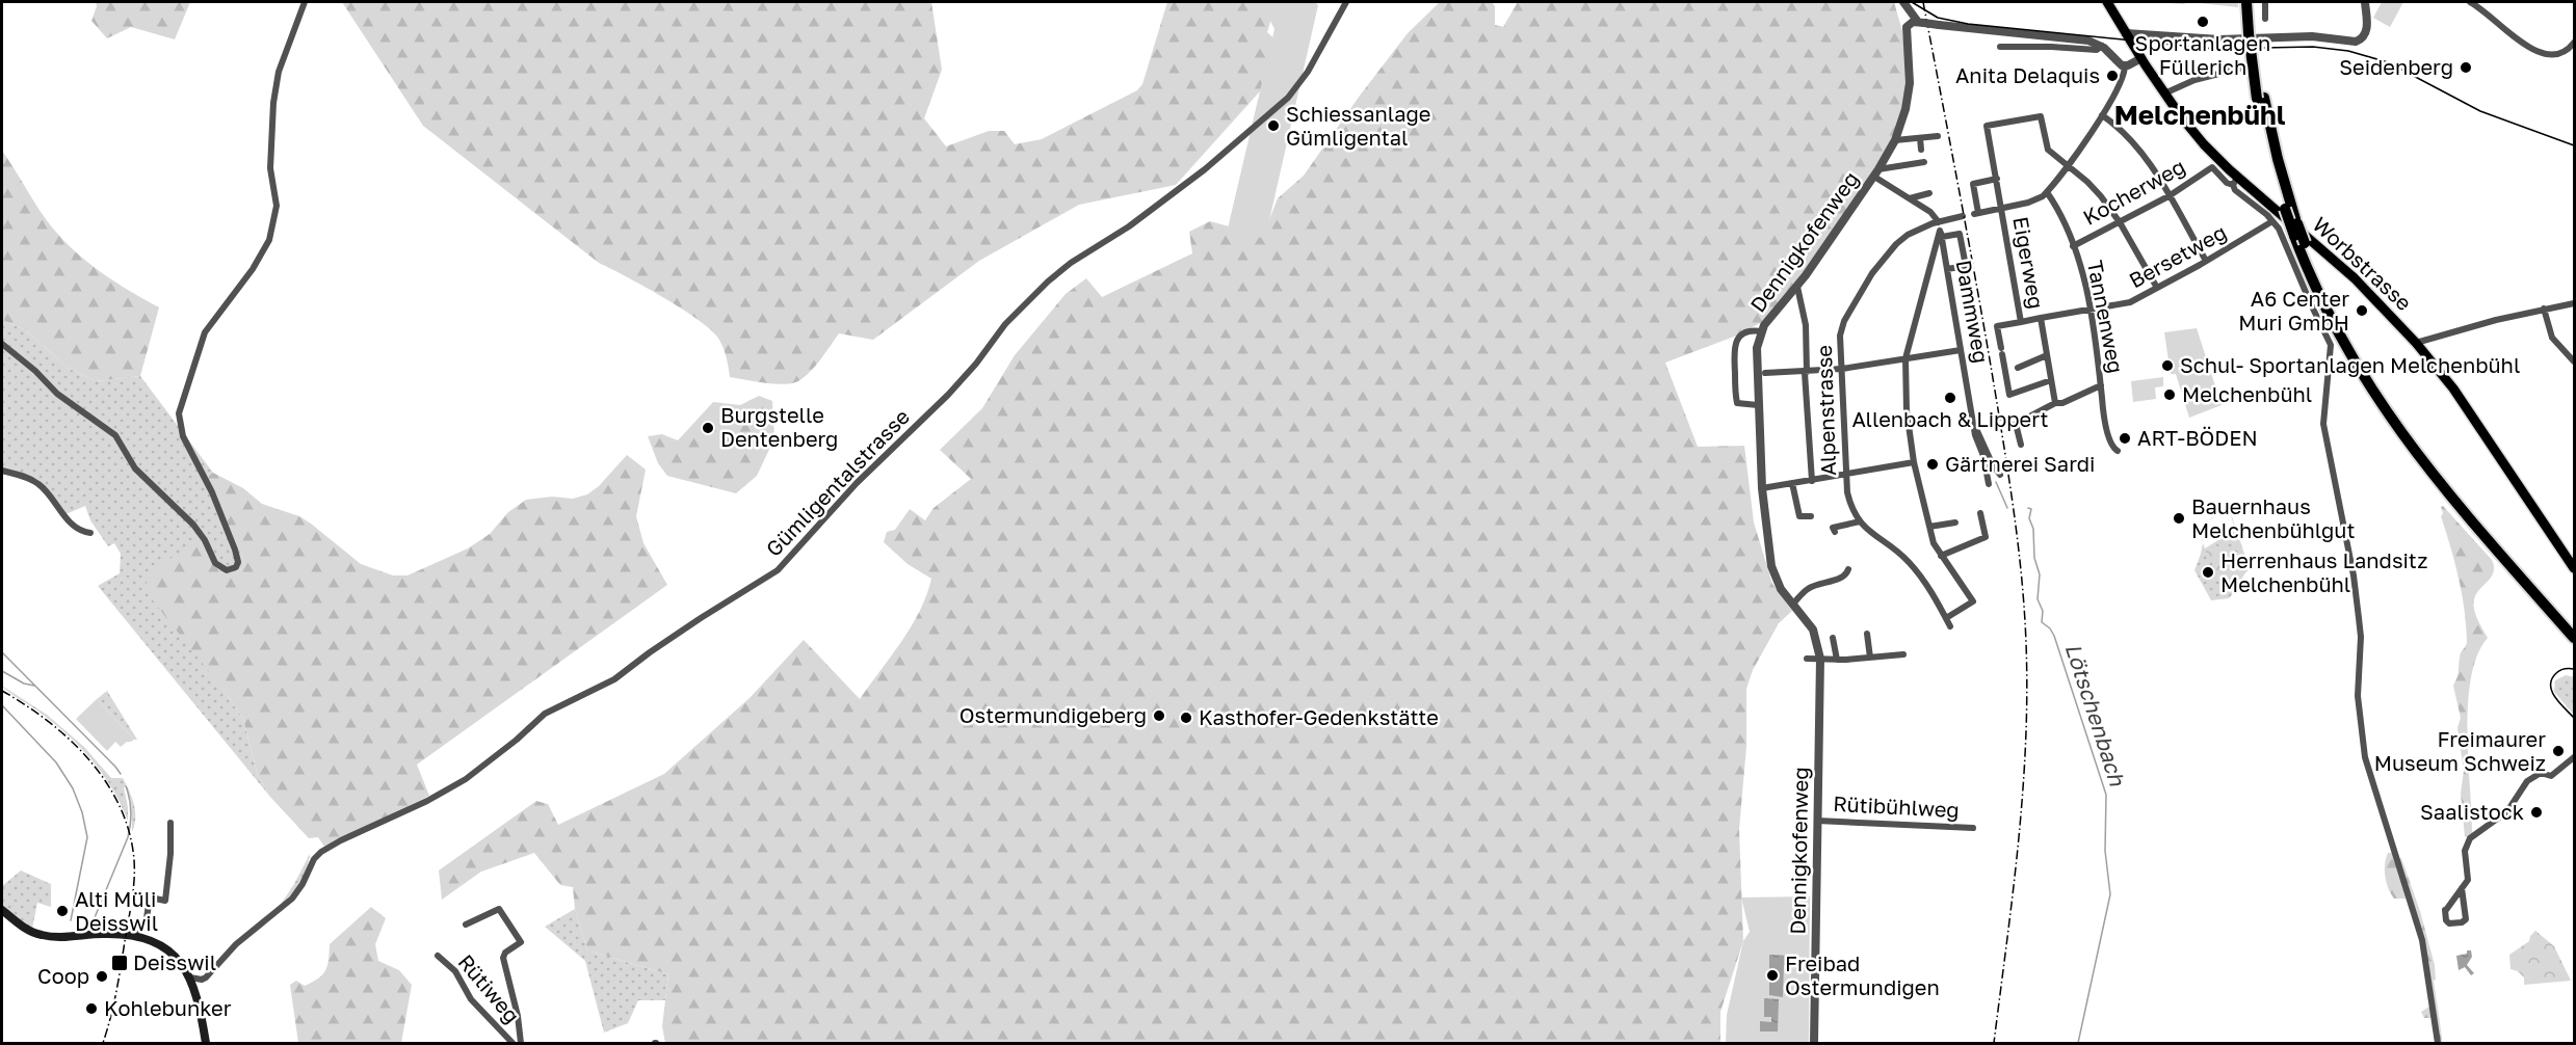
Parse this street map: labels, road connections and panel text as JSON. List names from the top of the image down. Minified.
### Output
{"streets":{"main road":["Worbstrasse"],"street":["Kocherweg","Dennigkofenweg","Bersetweg","Eigerweg","Dammweg","Tannenweg","Alpenstrasse","Gümligentalstrasse","Rütibühlweg","Rütiweg"]},"crossings":[["Kocherweg","Worbstrasse"],["Kocherweg","Tannenweg"],["Dennigkofenweg","Rütibühlweg"],["Bersetweg","Eigerweg"],["Bersetweg","Tannenweg"],["Dammweg","Alpenstrasse"]],"districts":["Melchenbühl"],"water":["Lötschenbach"],"places":{"other":["Sportanlagen Füllerich","Seidenberg","Anita Delaquis","Schiessanlage Gümligental","A6 Center Muri GmbH","Schul- Sportanlagen Melchenbühl","Melchenbühl","Allenbach & Lippert","Burgstelle Dentenberg","ART-BÖDEN","Gärtnerei Sardi","Bauernhaus Melchenbühlgut","Herrenhaus Landsitz Melchenbühl","Ostermundigeberg","Kasthofer-Gedenkstätte","Freimaurer Museum Schweiz","Saalistock","Alti Müli Deisswil","Freibad Ostermundigen","Coop","Kohlebunker"],"transit":["Deisswil"]}}
